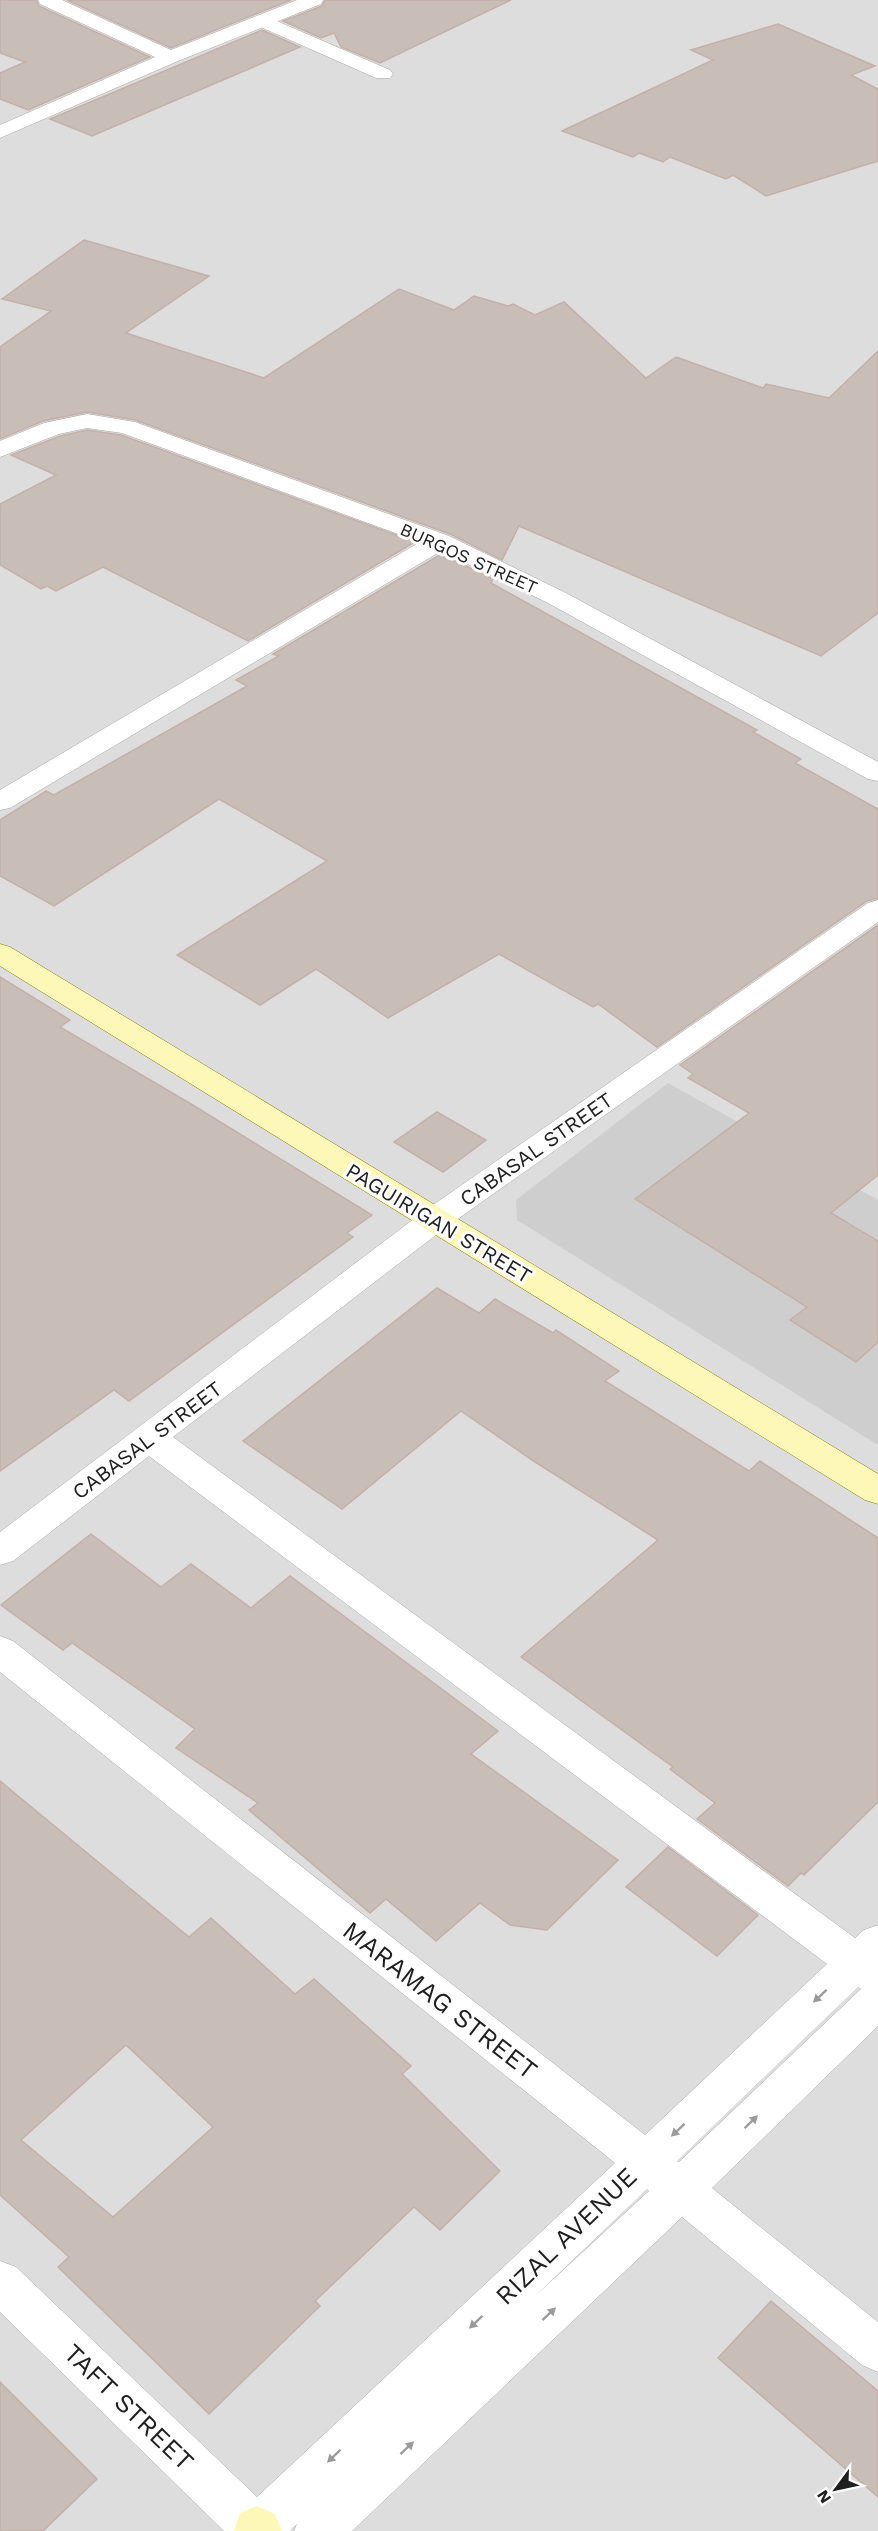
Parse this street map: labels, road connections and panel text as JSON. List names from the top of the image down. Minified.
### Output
{"streets":{"main road":["PAGUIRIGAN STREET"],"street":["BURGOS STREET","CABASAL STREET","MARAMAG STREET","RIZAL AVENUE","TAFT STREET"]},"crossings":[["CABASAL STREET","PAGUIRIGAN STREET"],["MARAMAG STREET","RIZAL AVENUE"],["RIZAL AVENUE","TAFT STREET"]],"north":"bottom left"}
